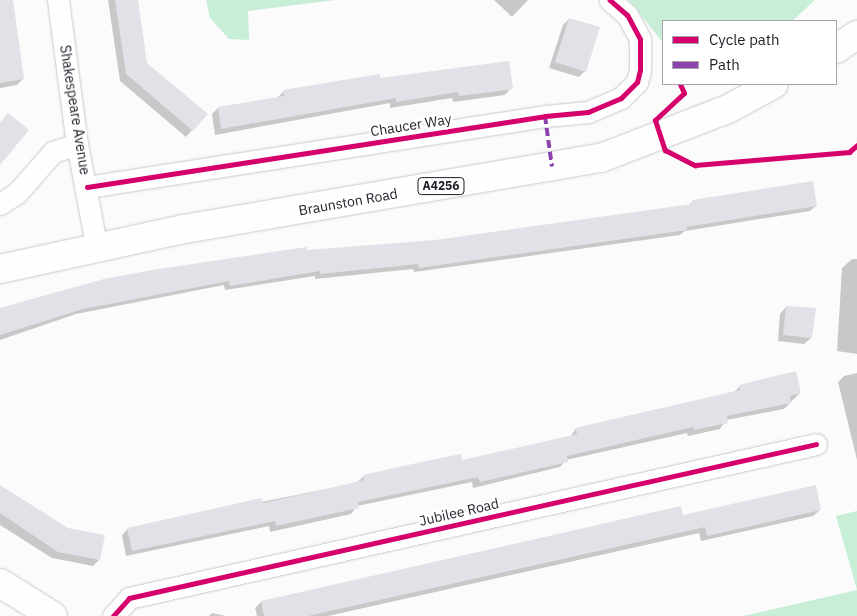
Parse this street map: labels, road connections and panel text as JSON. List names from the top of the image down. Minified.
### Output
{"streets":{"main road":["A4256","Braunston Road"],"street":["Shakespeare Avenue","Chaucer Way","Jubilee Road"]},"crossings":[["Shakespeare Avenue","Chaucer Way"],["Shakespeare Avenue","Braunston Road"]],"legend":["Cycle path","Path"]}
